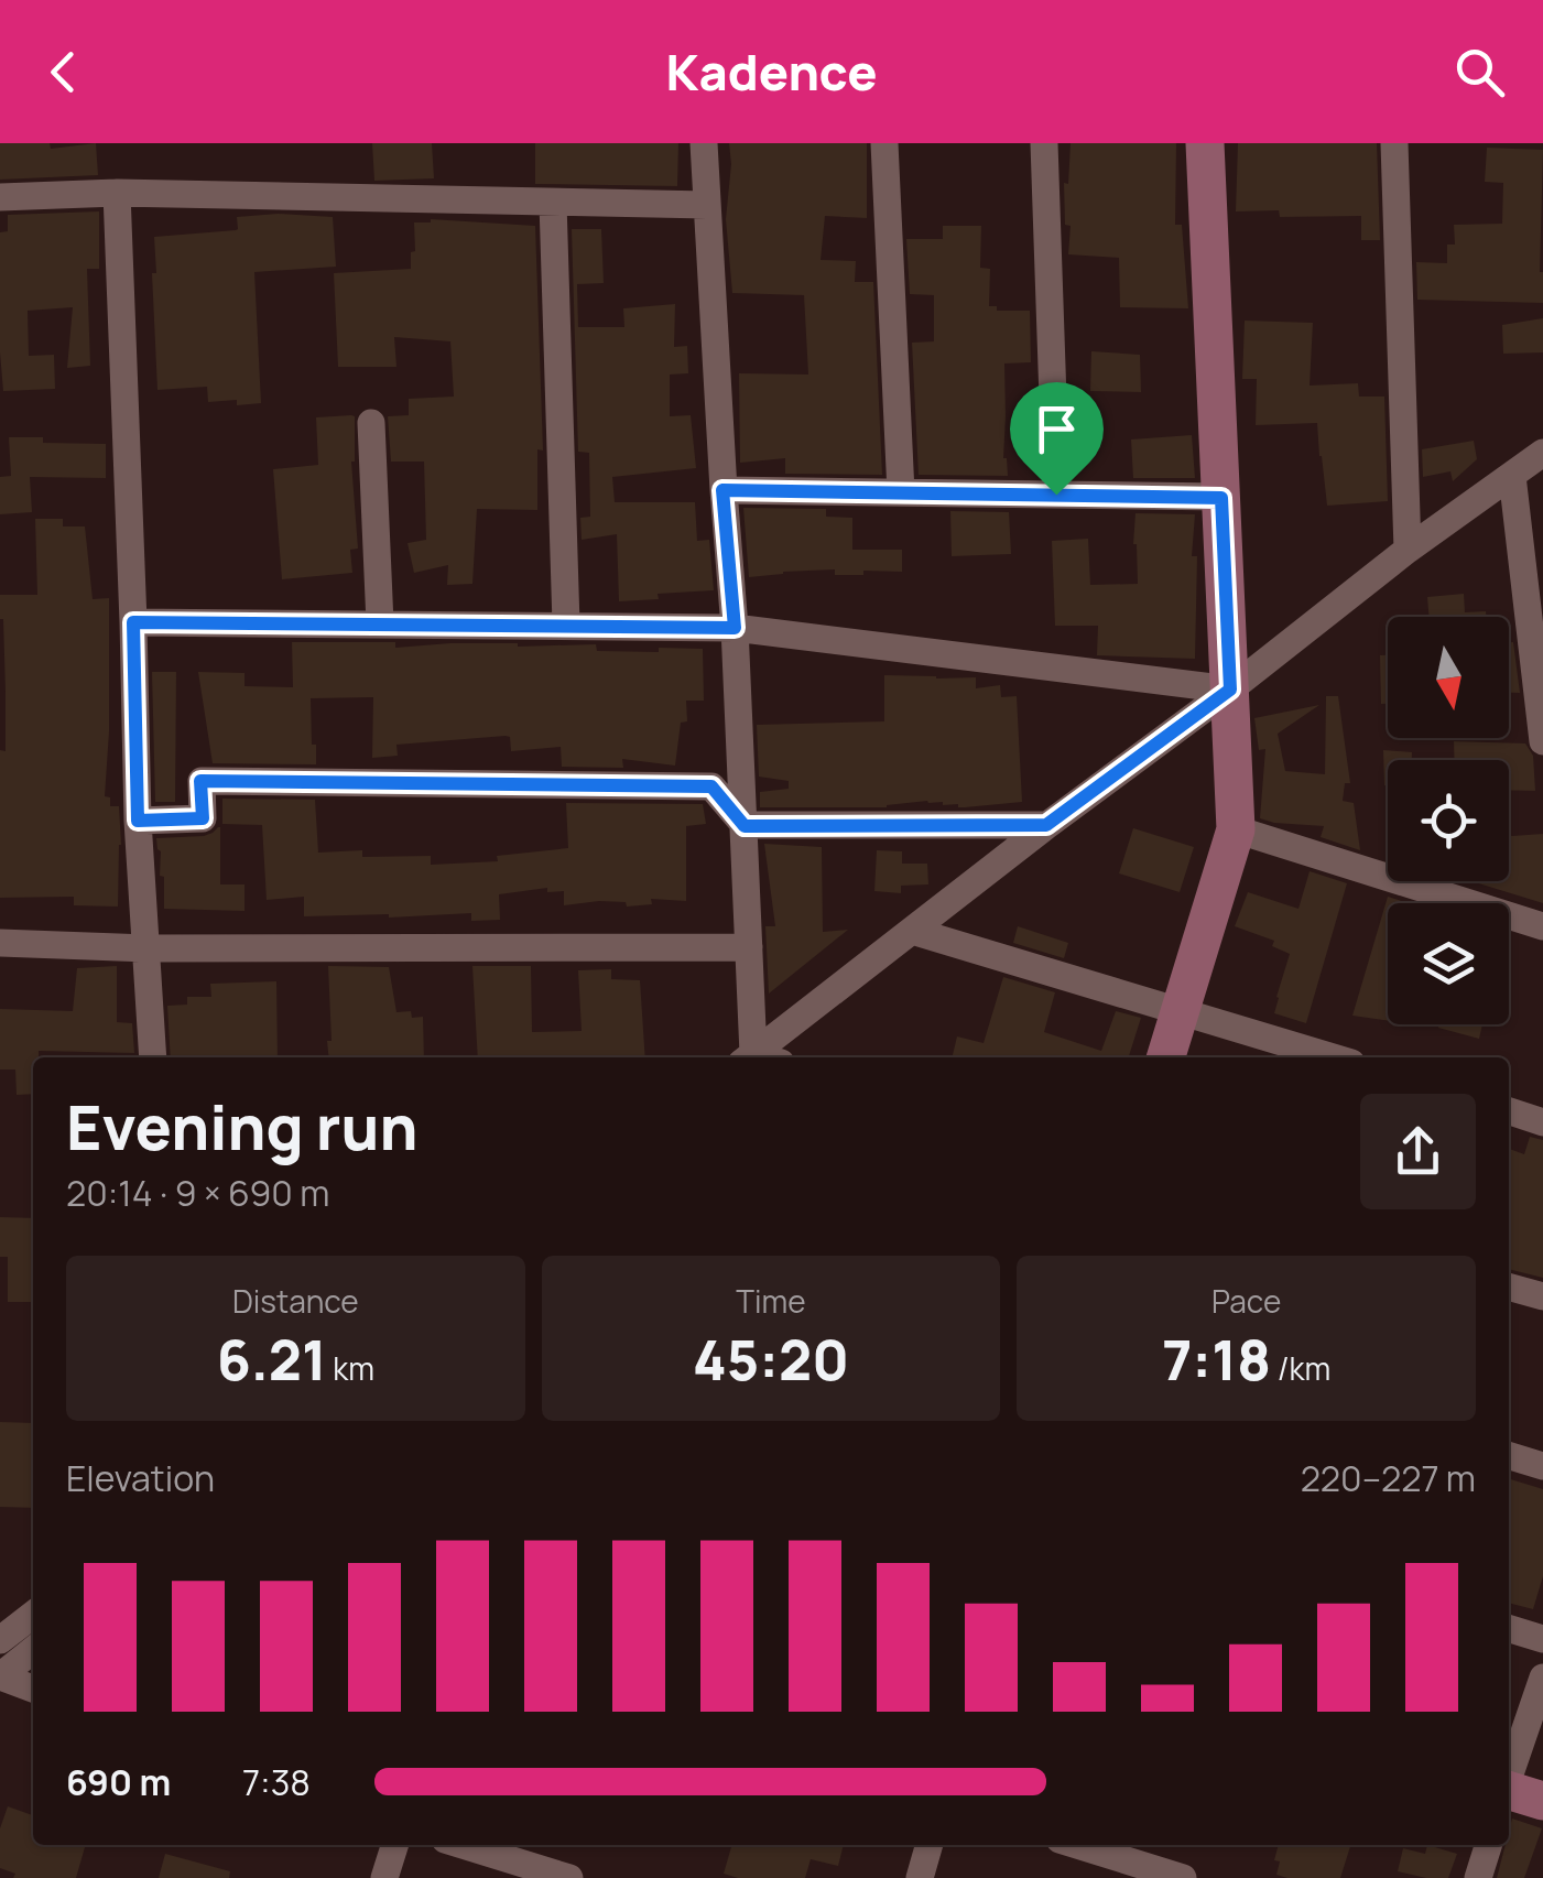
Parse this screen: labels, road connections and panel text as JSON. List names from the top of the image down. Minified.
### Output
{"north":"bottom","page":{"header":"Kadence","heading":["Evening run","20:14 · 9 × 690 m"],"stats":[["Distance","6.21 km"],["Time","45:20"],["Pace","7:18 /km"]],"chart":["Elevation","220–227 m"],"list":[{"name":"690 m","note":"7:38"}]}}
